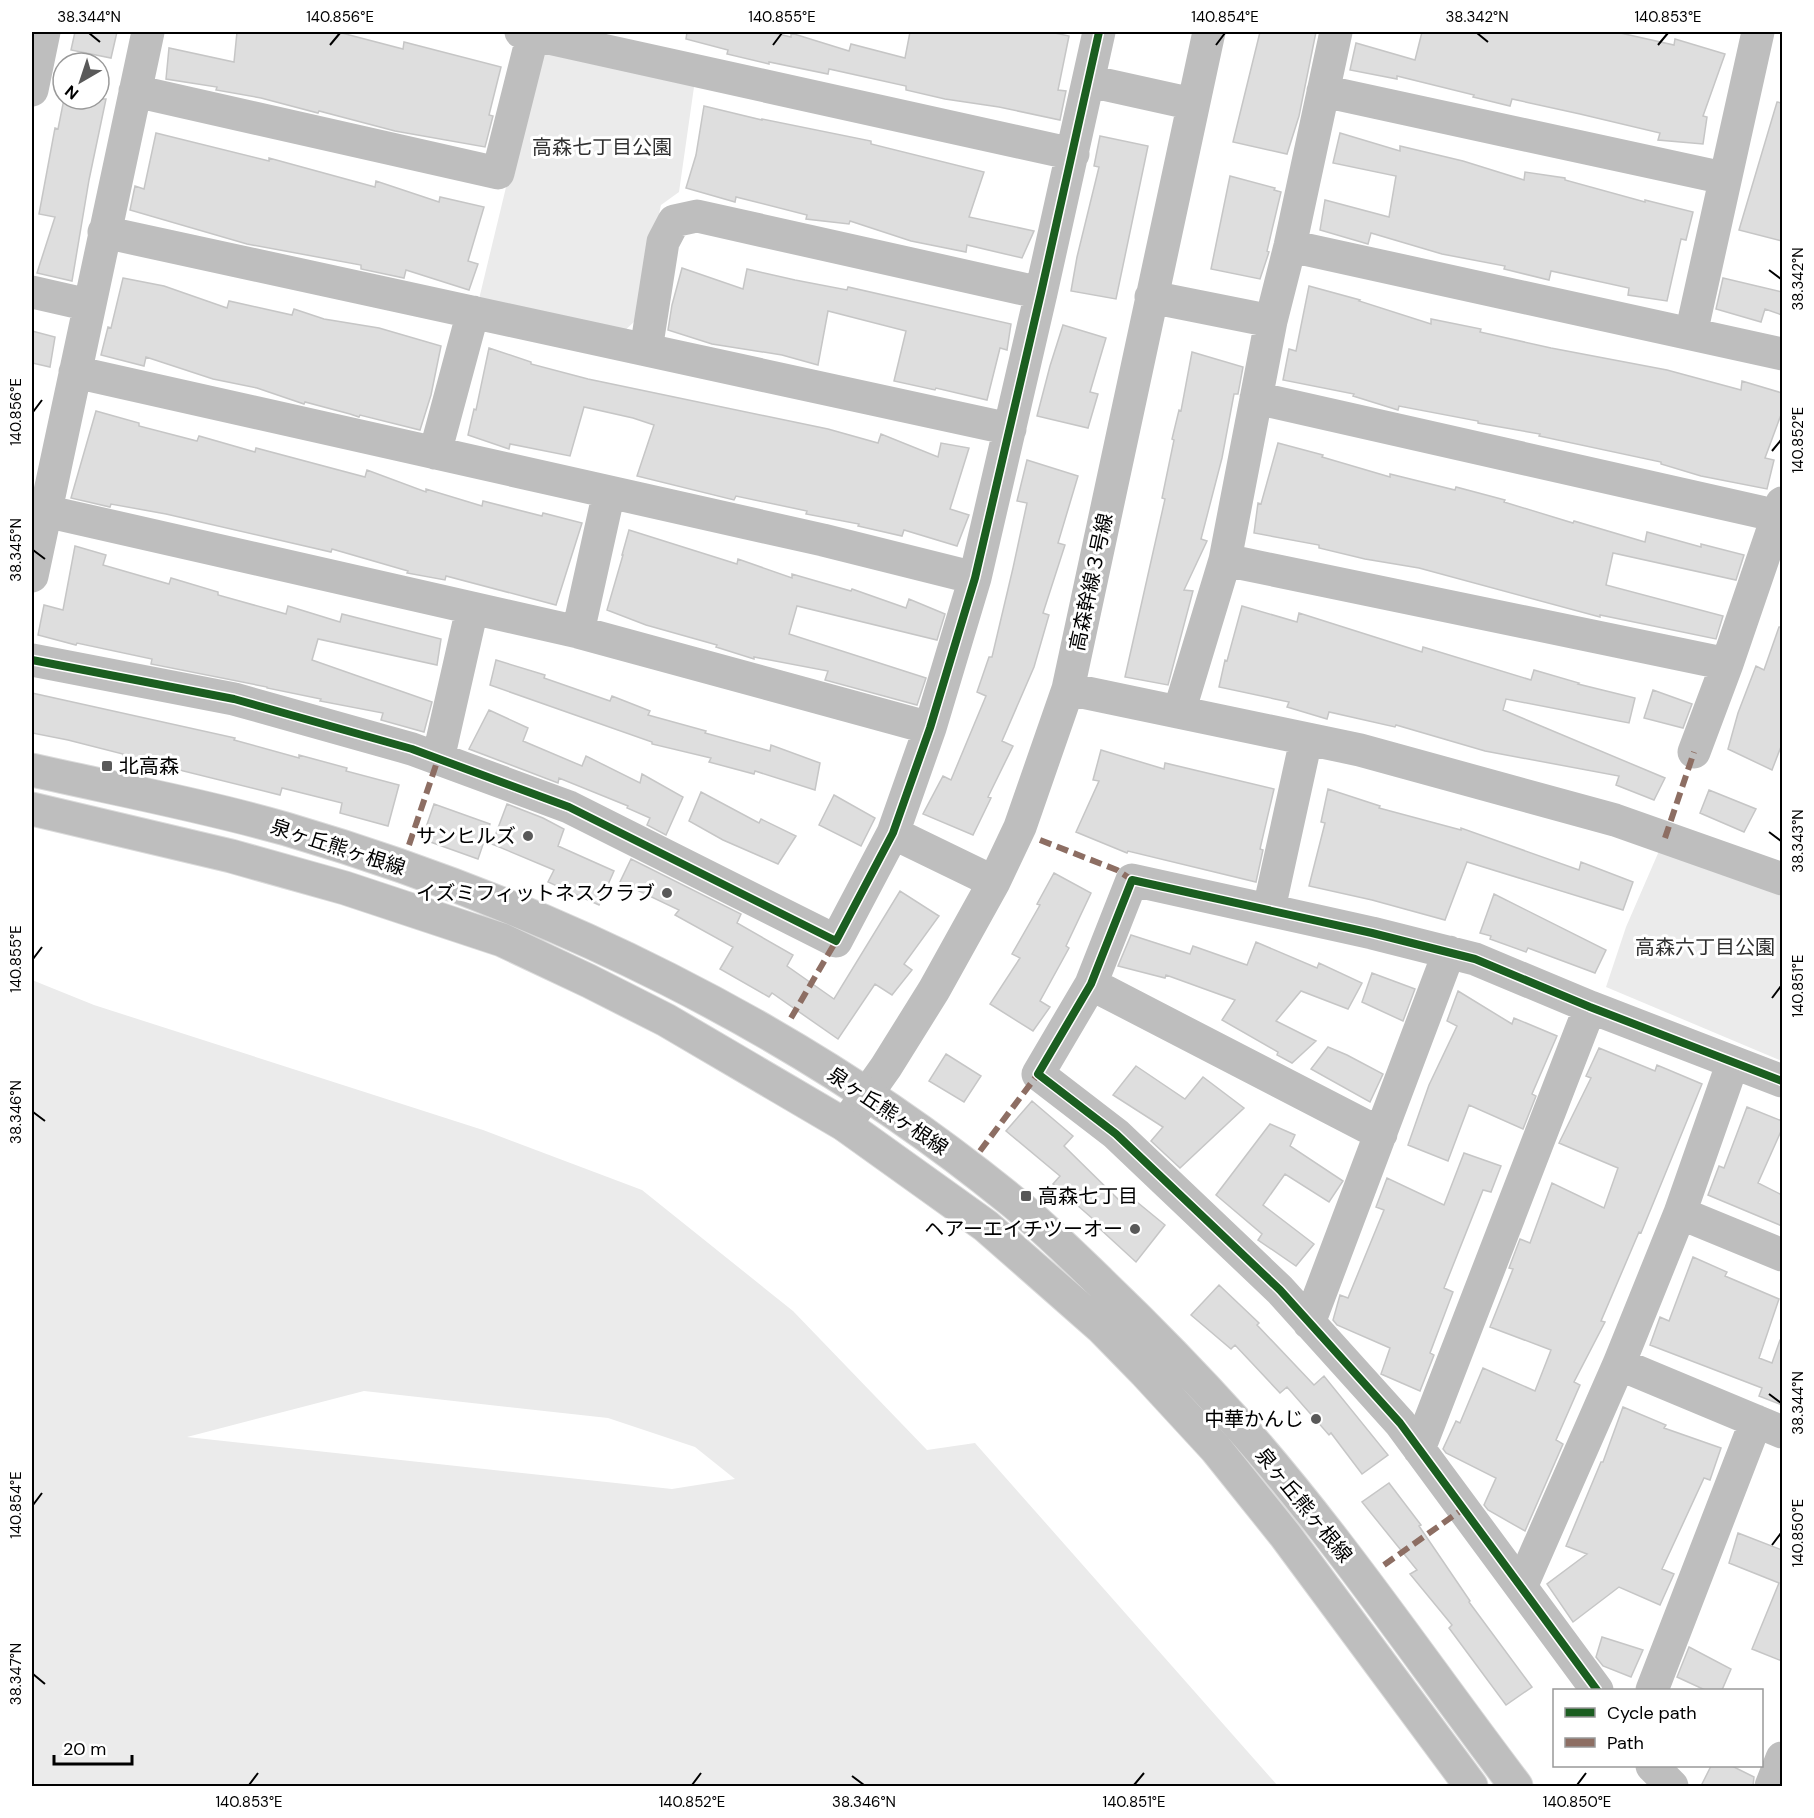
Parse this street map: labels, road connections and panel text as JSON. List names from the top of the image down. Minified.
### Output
{"streets":{"street":["高森幹線３号線","泉ヶ丘熊ヶ根線"]},"crossings":[["高森幹線３号線","泉ヶ丘熊ヶ根線"]],"parks":["高森七丁目公園","高森六丁目公園"],"places":{"transit":["北高森","高森七丁目"],"other":["サンヒルズ","イズミフィットネスクラブ","ヘアーエイチツーオー","中華かんじ"]},"legend":["Cycle path","Path"],"scale_bar":"20 m","north":"bottom left","coordinates":["38.344°N","140.856°E","140.855°E","140.854°E","38.342°N","140.853°E","140.852°E","38.345°N","38.343°N","140.851°E","38.346°N","140.850°E","38.347°N"]}
